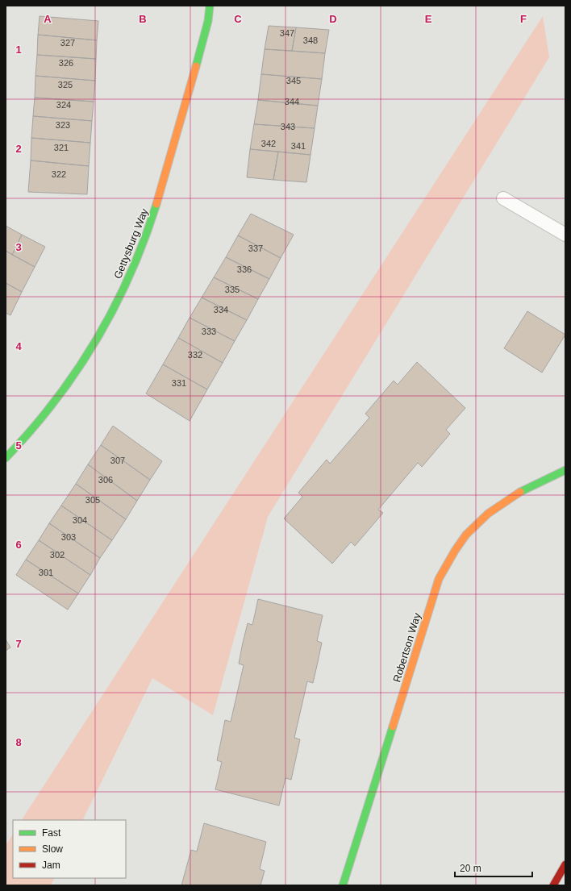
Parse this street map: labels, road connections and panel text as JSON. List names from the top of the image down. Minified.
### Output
{"streets":{"street":["Gettysburg Way","Robertson Way"]},"house_numbers":["347","348","327","326","345","325","344","324","323","343","342","341","321","322","337","336","335","334","333","332","331","307","306","305","304","303","302","301"],"legend":["Fast","Slow","Jam"],"scale_bar":"20 m","grid":{"columns":["A","B","C","D","E","F"],"rows":["1","2","3","4","5","6","7","8"]}}
